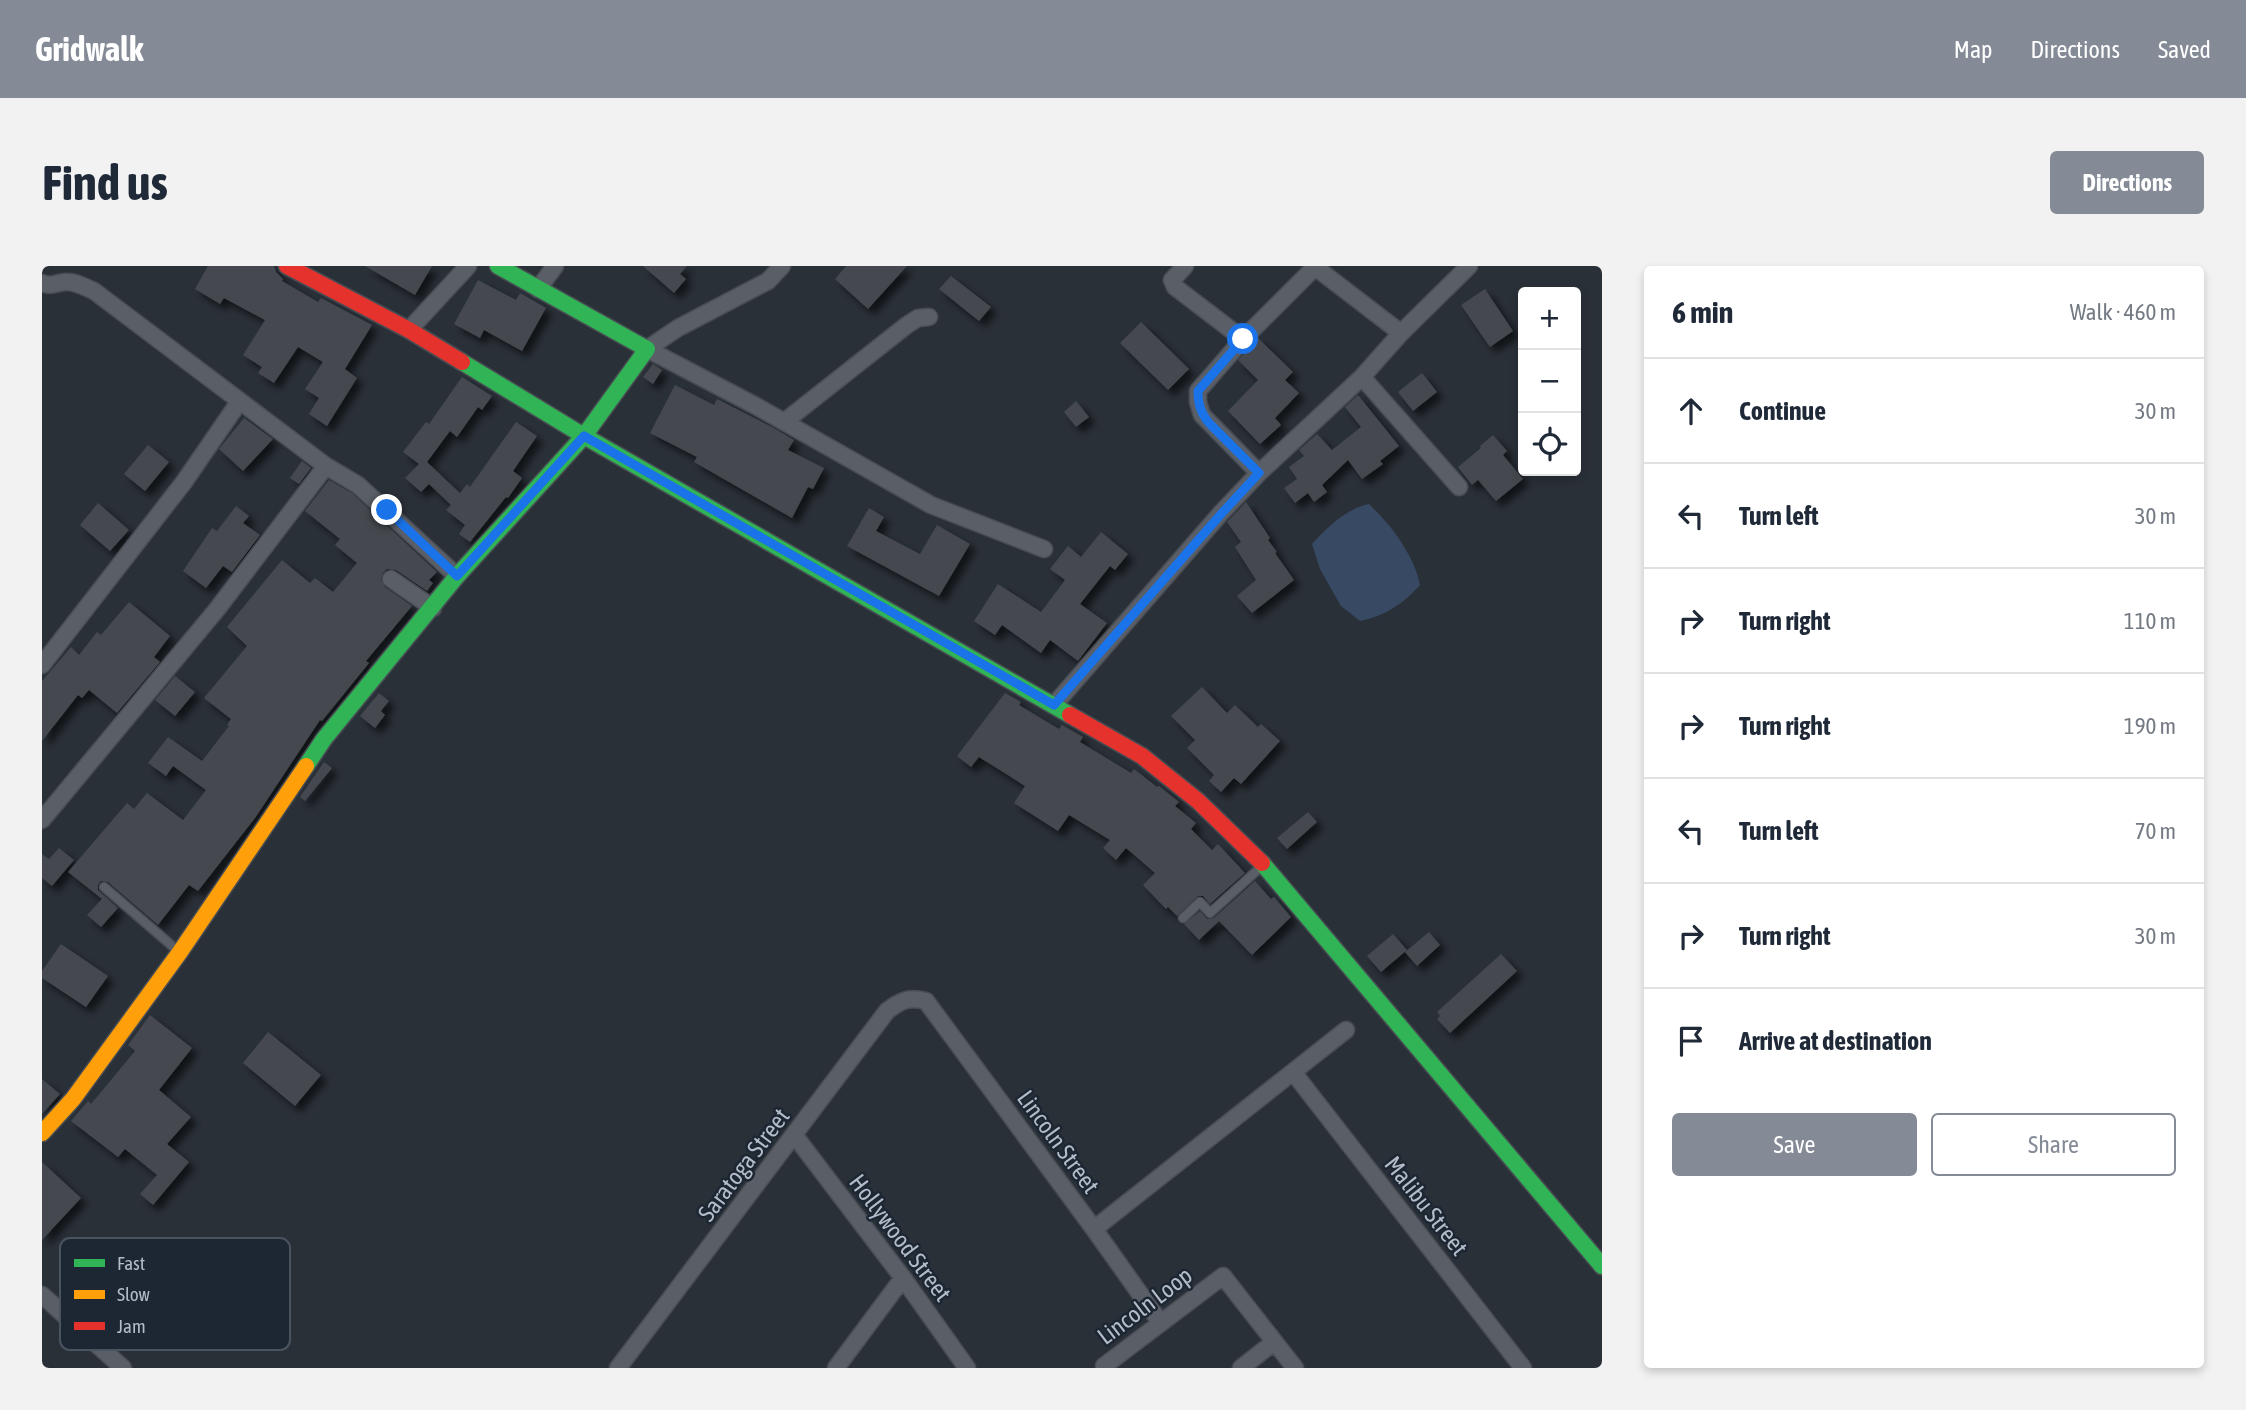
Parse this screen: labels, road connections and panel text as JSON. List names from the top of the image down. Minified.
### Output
{"streets":{"street":["Lincoln Street","Saratoga Street","Malibu Street","Hollywood Street","Lincoln Loop"]},"crossings":[["Lincoln Street","Saratoga Street"],["Lincoln Street","Lincoln Loop"],["Saratoga Street","Hollywood Street"]],"legend":["Fast","Slow","Jam"],"page":{"header":"Gridwalk","nav":["Map","Directions","Saved"],"buttons":["Directions",["Save","Share"]],"title":"Find us","heading":["6 min","Walk · 460 m"],"map_buttons":["+","−"],"list":[["Continue","30 m"],["Turn left","30 m"],["Turn right","110 m"],["Turn right","190 m"],["Turn left","70 m"],["Turn right","30 m"],"Arrive at destination"]}}
